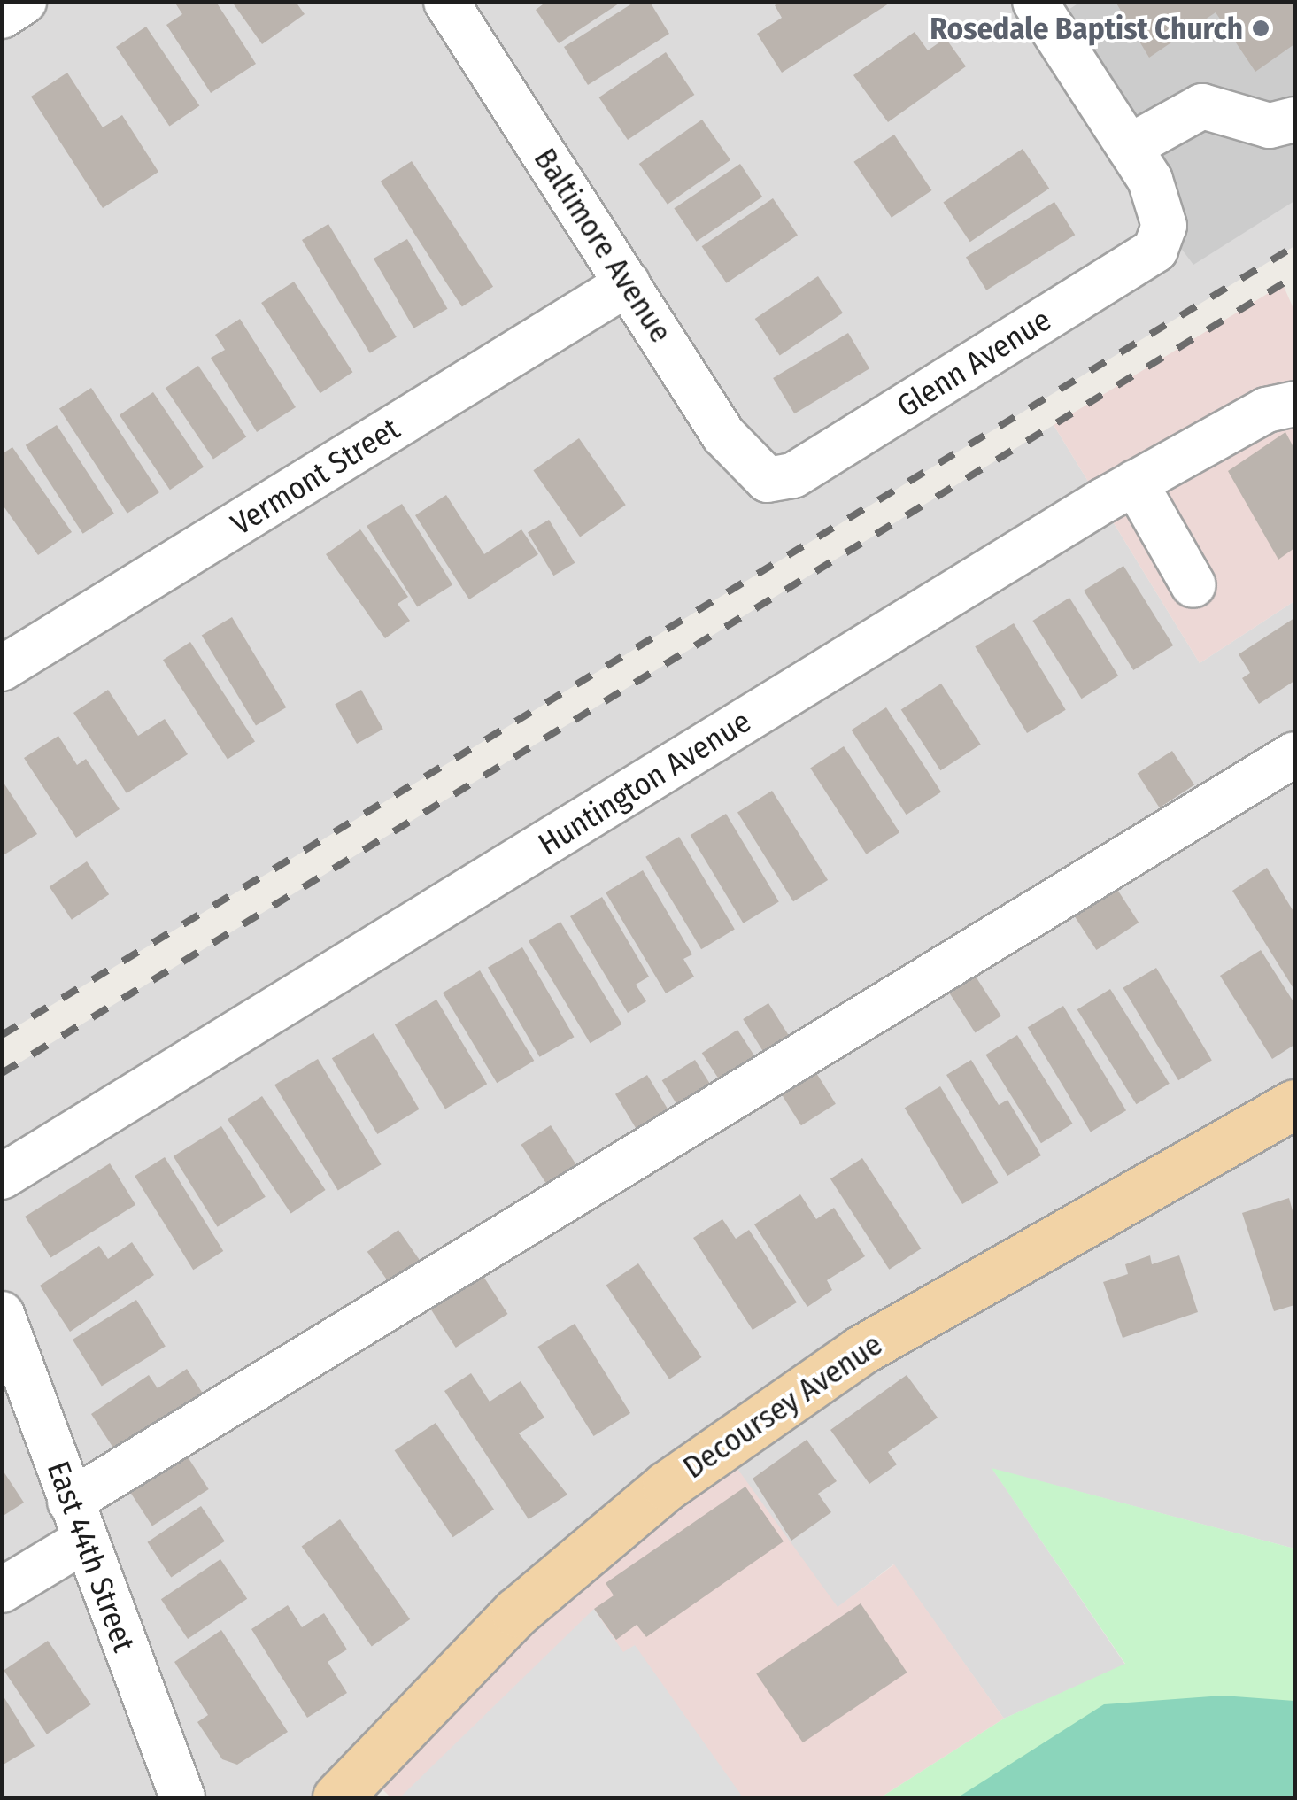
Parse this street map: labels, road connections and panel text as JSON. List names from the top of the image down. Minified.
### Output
{"streets":{"main road":["Decoursey Avenue"],"street":["Baltimore Avenue","Glenn Avenue","Vermont Street","Huntington Avenue","East 44th Street"]},"crossings":[["Baltimore Avenue","Glenn Avenue"],["Baltimore Avenue","Vermont Street"]],"places":["Rosedale Baptist Church"]}
